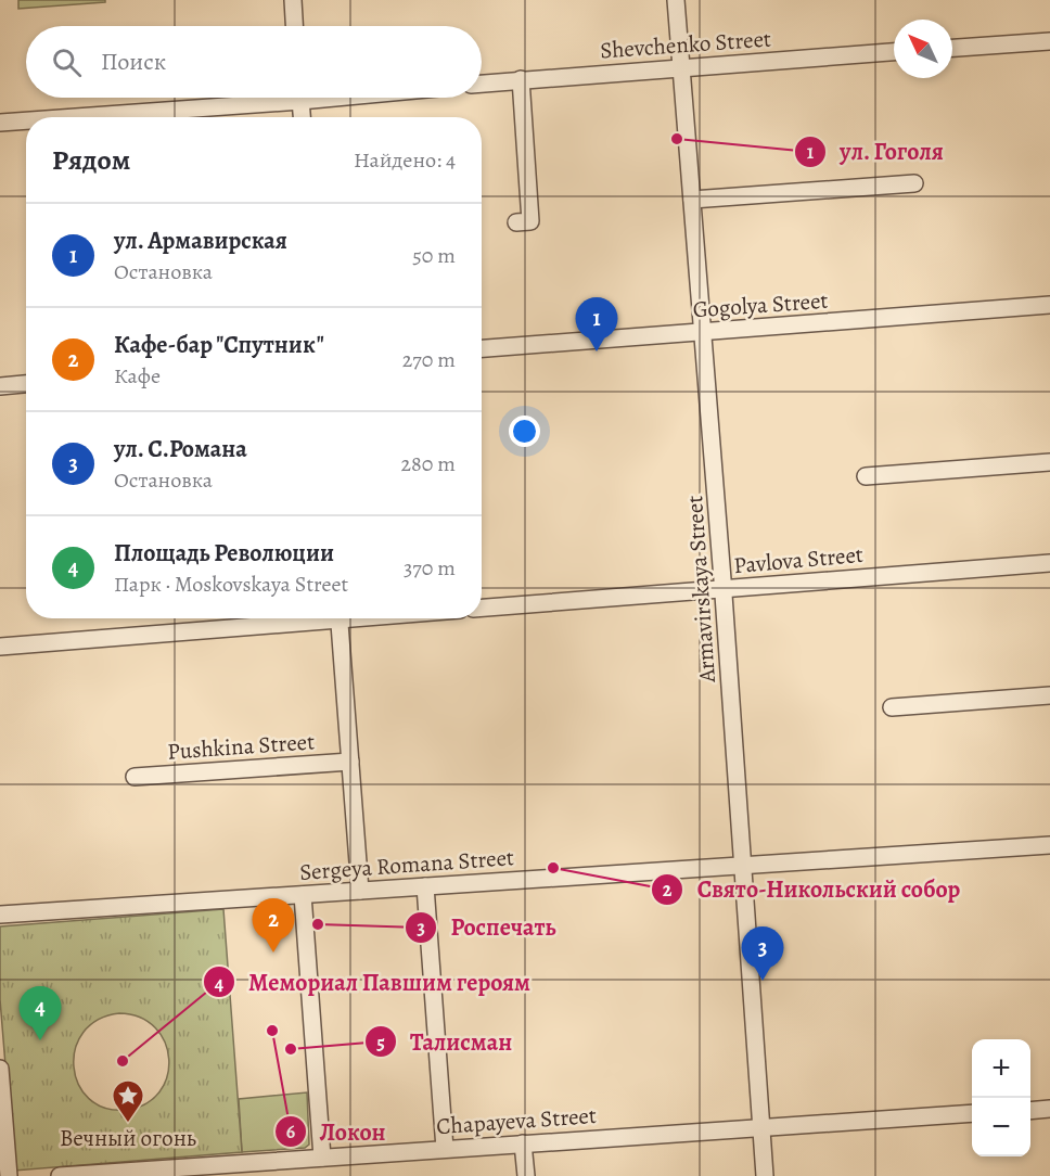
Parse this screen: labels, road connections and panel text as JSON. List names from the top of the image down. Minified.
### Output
{"streets":{"street":["Shevchenko Street","Gogolya Street","Pavlova Street","Armavirskaya Street","Pushkina Street","Sergeya Romana Street","Chapayeva Street"]},"crossings":[["Shevchenko Street","Armavirskaya Street"],["Gogolya Street","Armavirskaya Street"],["Pavlova Street","Armavirskaya Street"],["Armavirskaya Street","Sergeya Romana Street"],["Armavirskaya Street","Chapayeva Street"],["Pushkina Street","Sergeya Romana Street"]],"places":{"other":["ул. Гоголя","Свято-Никольский собор","Роспечать","Локон","Талисман","Мемориал Павшим героям"],"place":["Вечный огонь"]},"north":"top left","page":{"search":"Поиск","heading":["Рядом","Найдено: 4"],"list":[{"mark":"1","name":"ул. Армавирская","note":"Остановка","value":"50 m"},{"mark":"2","name":"Кафе-бар \"Спутник\"","note":"Кафе","value":"270 m"},{"mark":"3","name":"ул. С.Романа","note":"Остановка","value":"280 m"},{"mark":"4","name":"Площадь Революции","note":"Парк · Moskovskaya Street","value":"370 m"}],"pins":["1","2","3","4"],"map_buttons":["+","−"]}}
